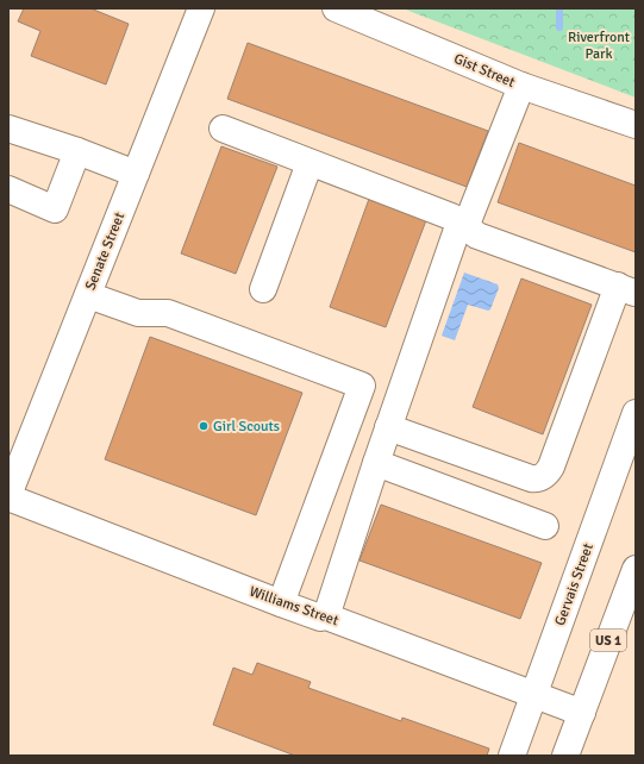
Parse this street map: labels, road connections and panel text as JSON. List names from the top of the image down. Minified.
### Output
{"streets":{"street":["Gist Street","Senate Street","Gervais Street","Williams Street","US 1"]},"crossings":[["Senate Street","Williams Street"],["Gervais Street","Williams Street"],["Williams Street","US 1"]],"parks":["Riverfront Park"],"places":["Girl Scouts"]}
